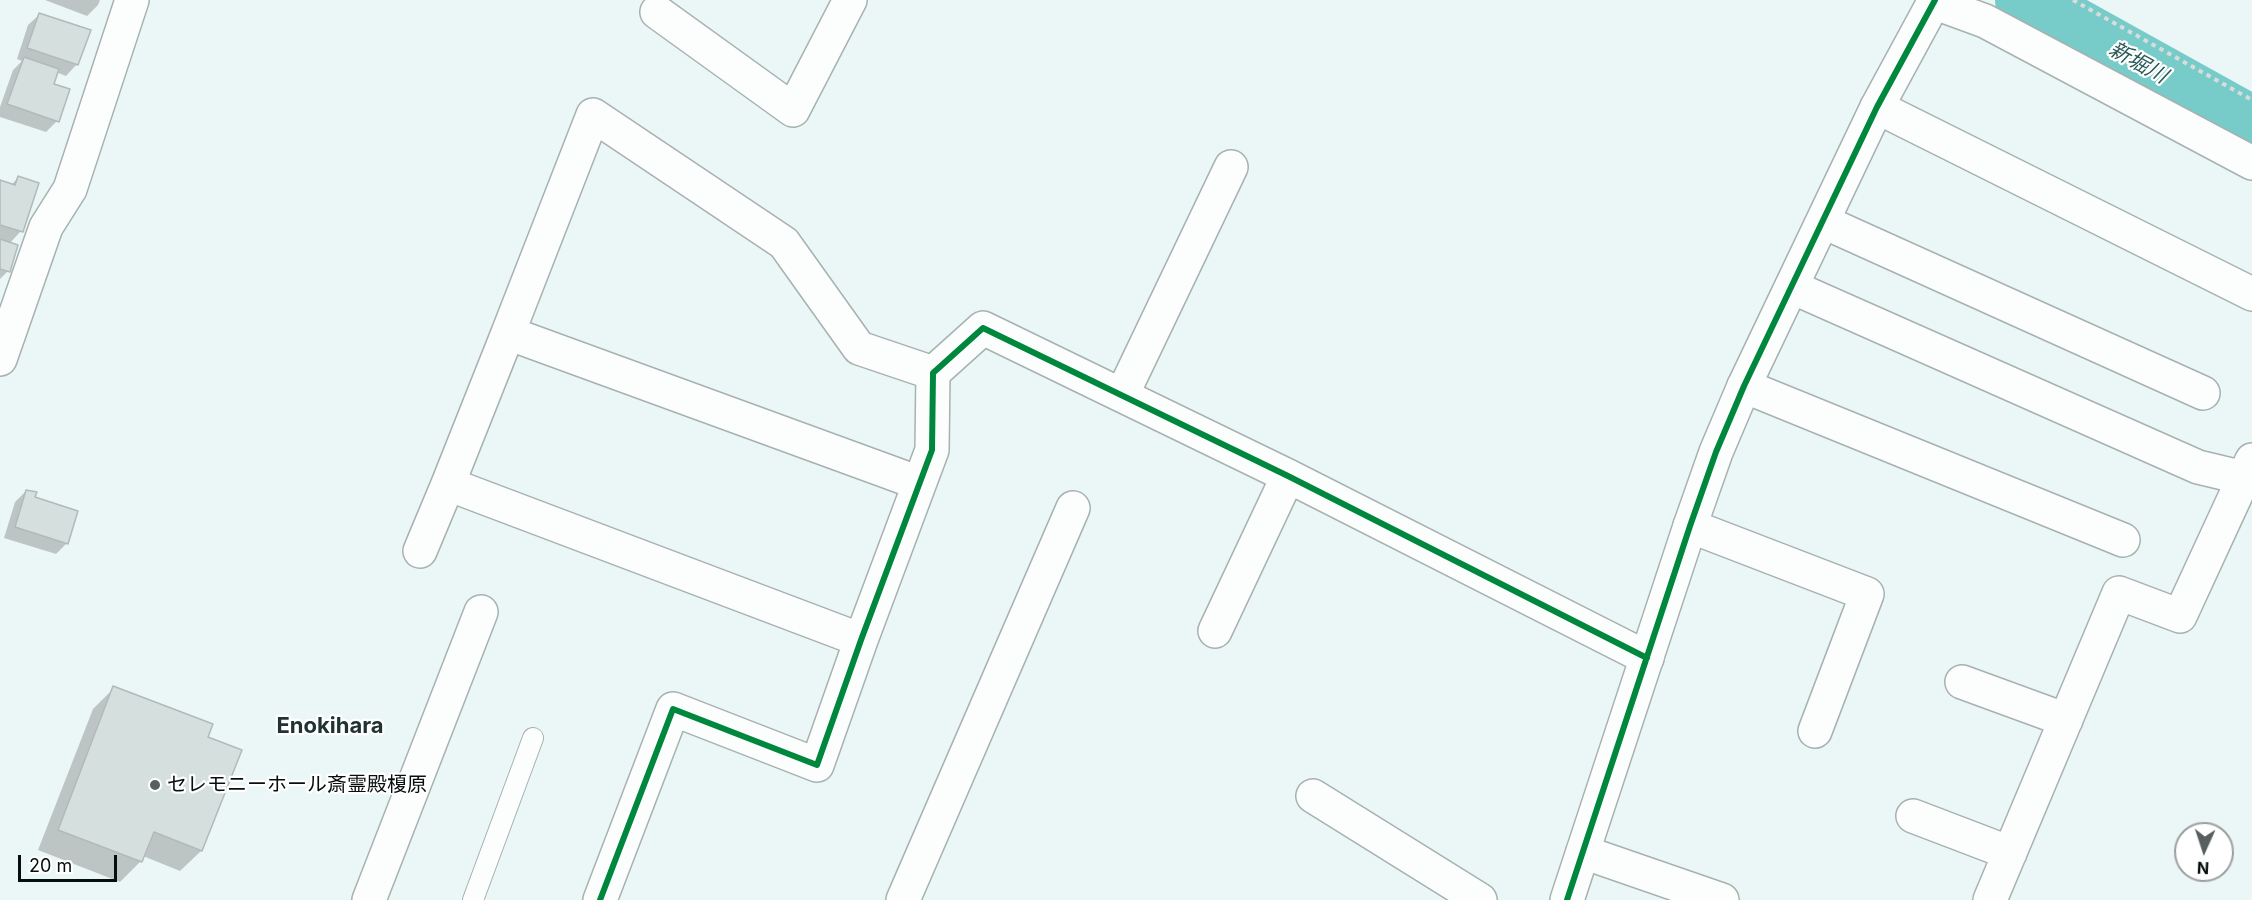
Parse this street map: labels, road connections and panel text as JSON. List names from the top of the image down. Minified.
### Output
{"districts":["Enokihara"],"water":["新堀川"],"places":["セレモニーホール斎霊殿榎原"],"scale_bar":"20 m","north":"bottom"}
